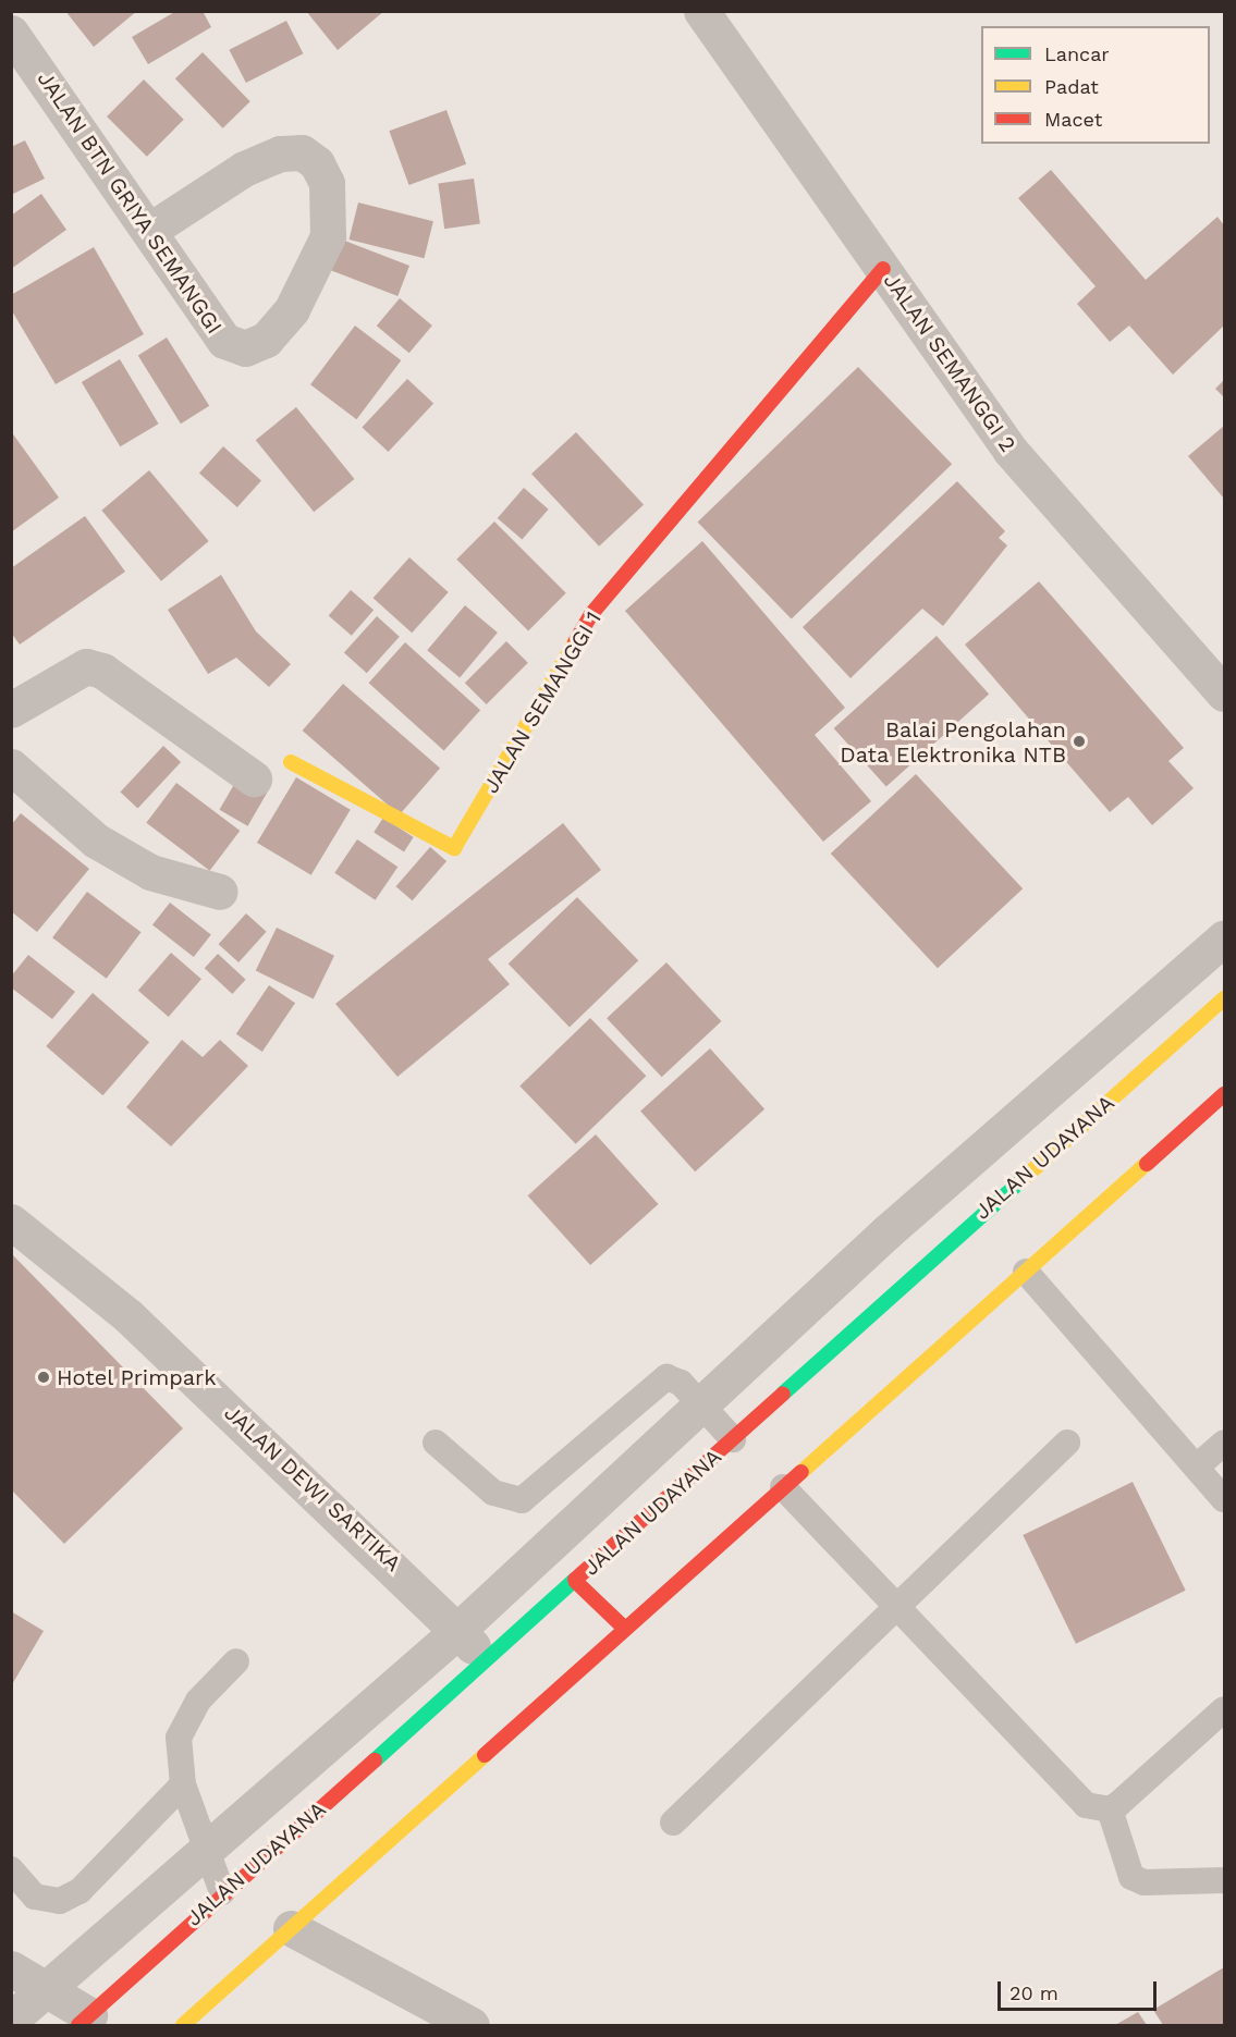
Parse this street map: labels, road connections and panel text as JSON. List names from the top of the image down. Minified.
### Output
{"streets":{"main road":["JALAN SEMANGGI 1","JALAN UDAYANA"],"street":["JALAN BTN GRIYA SEMANGGI","JALAN SEMANGGI 2","JALAN DEWI SARTIKA"]},"crossings":[["JALAN SEMANGGI 2","JALAN SEMANGGI 1"],["JALAN UDAYANA","JALAN DEWI SARTIKA"]],"places":["Balai Pengolahan Data Elektronika NTB","Hotel Primpark"],"legend":["Lancar","Padat","Macet"],"scale_bar":"20 m"}
